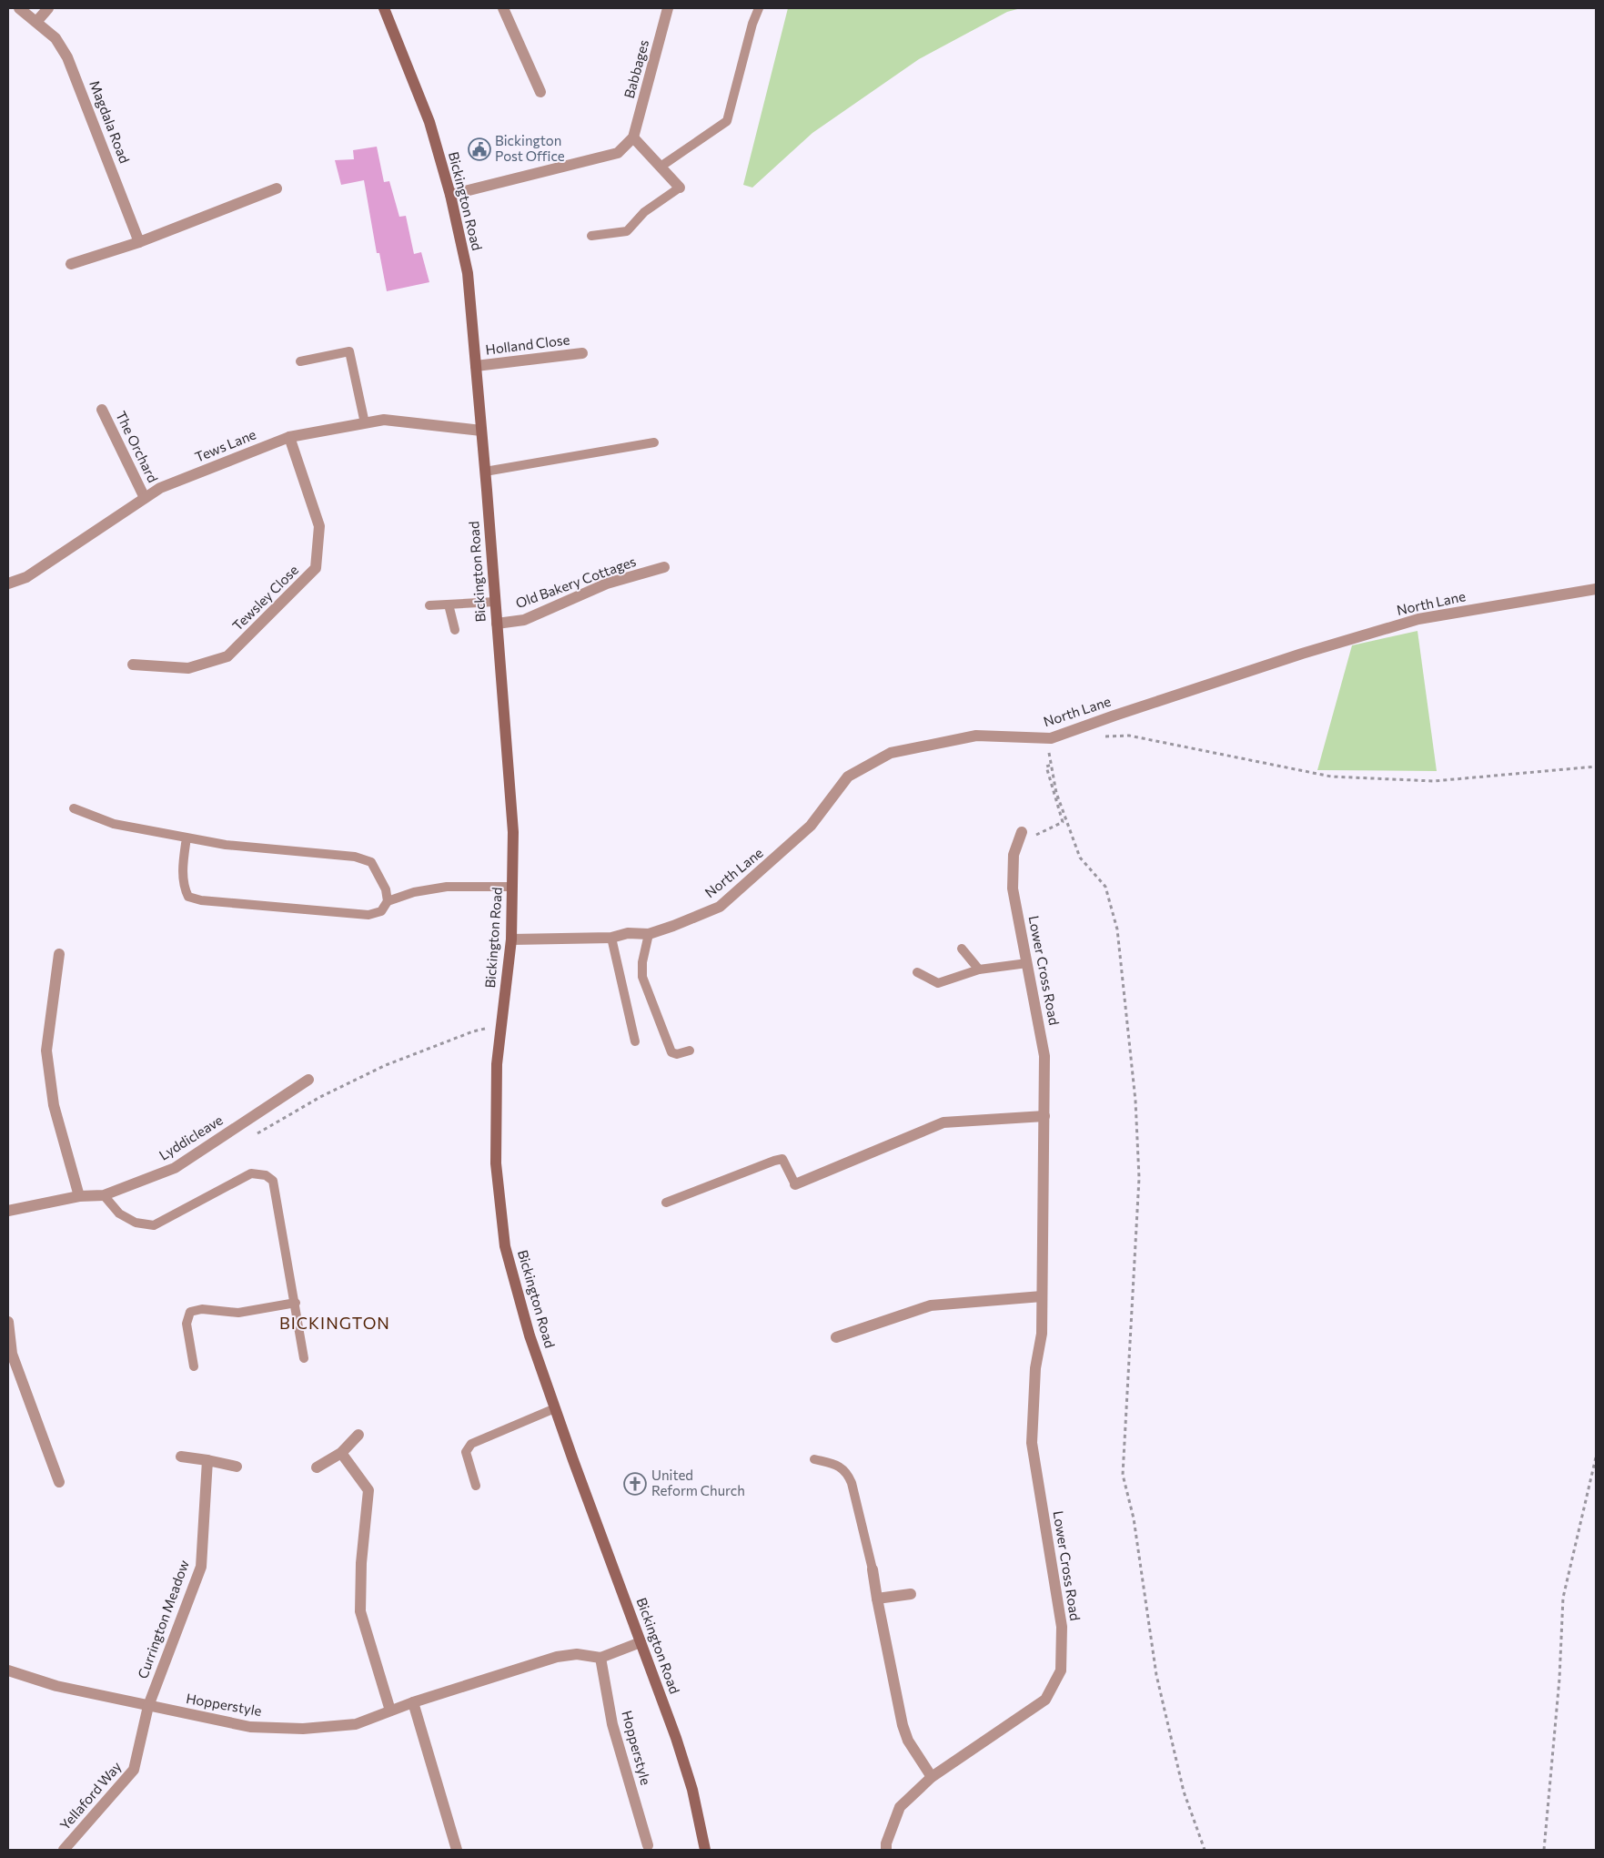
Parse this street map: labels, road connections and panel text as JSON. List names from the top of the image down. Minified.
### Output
{"streets":{"main road":["Bickington Road"],"street":["Babbages","Magdala Road","Holland Close","Tews Lane","The Orchard","Old Bakery Cottages","Tewsley Close","North Lane","Lower Cross Road","Lyddicleave","Currington Meadow","Hopperstyle","Yellaford Way"]},"crossings":[["Bickington Road","Holland Close"],["Bickington Road","Tews Lane"],["Bickington Road","Old Bakery Cottages"],["Bickington Road","North Lane"],["Bickington Road","Hopperstyle"],["Tews Lane","The Orchard"],["Tews Lane","Tewsley Close"],["Currington Meadow","Hopperstyle"],["Currington Meadow","Yellaford Way"],["Hopperstyle","Yellaford Way"]],"districts":["BICKINGTON"],"places":{"public building":["Bickington Post Office"],"church":["United Reform Church"]}}
